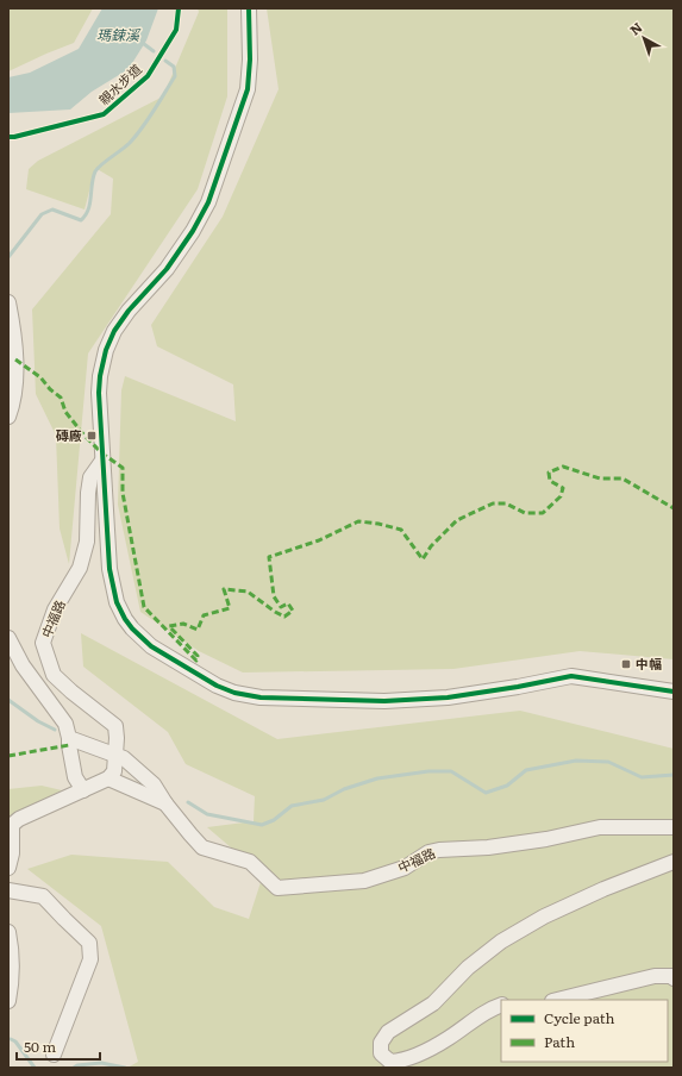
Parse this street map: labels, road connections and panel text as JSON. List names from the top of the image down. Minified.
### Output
{"streets":{"street":["中福路"],"cycle path":["親水步道"]},"water":["瑪鋉溪"],"places":{"transit":["磚廠","中幅"]},"legend":["Cycle path","Path"],"scale_bar":"50 m","north":"top left"}
